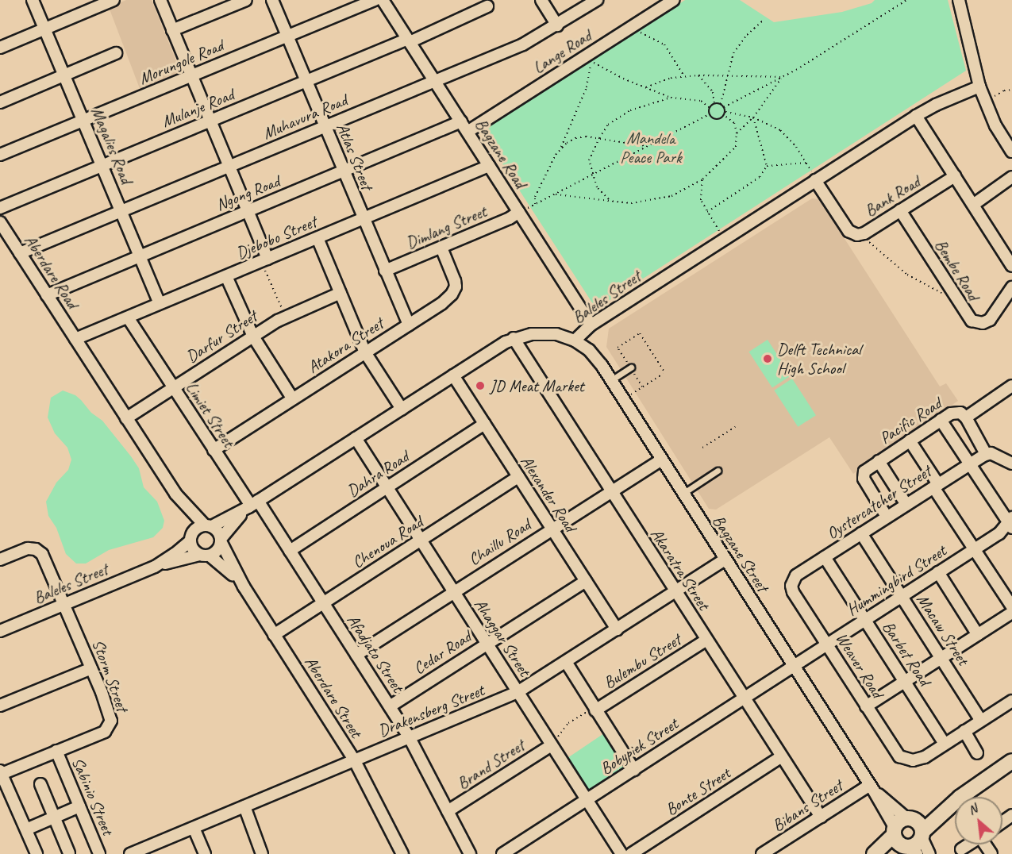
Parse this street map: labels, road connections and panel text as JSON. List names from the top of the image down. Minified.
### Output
{"streets":{"street":["Lange Road","Morungole Road","Mulanje Road","Muhavura Road","Magalies Road","Bagzane Road","Atlas Street","Ngong Road","Bank Road","Dimlang Street","Djebobo Street","Bembe Road","Aberdare Road","Baleles Street","Darfur Street","Atakora Street","Limiet Street","Pacific Road","Dahra Road","Alexander Road","Oystercatcher Street","Chenoua Road","Chaillu Road","Bagzane Street","Akaratra Street","Hummingbird Street","Macaw Street","Ahaggar Street","Cedar Road","Afadjato Street","Barbet Road","Bulembu Street","Weaver Road","Storm Street","Aberdare Street","Drakensberg Street","Bobypiek Street","Brand Street","Bonte Street","Sabinio Street","Bibans Street"]},"crossings":[["Lange Road","Bagzane Road"],["Morungole Road","Magalies Road"],["Morungole Road","Atlas Street"],["Mulanje Road","Magalies Road"],["Mulanje Road","Bagzane Road"],["Mulanje Road","Atlas Street"],["Muhavura Road","Magalies Road"],["Muhavura Road","Bagzane Road"],["Muhavura Road","Atlas Street"],["Muhavura Road","Aberdare Road"],["Magalies Road","Ngong Road"],["Magalies Road","Djebobo Street"],["Bagzane Road","Ngong Road"],["Bagzane Road","Dimlang Street"],["Bagzane Road","Djebobo Street"],["Bagzane Road","Baleles Street"],["Atlas Street","Ngong Road"],["Atlas Street","Dimlang Street"],["Atlas Street","Djebobo Street"],["Atlas Street","Atakora Street"],["Ngong Road","Aberdare Road"],["Bank Road","Bembe Road"],["Bank Road","Baleles Street"],["Dimlang Street","Atakora Street"],["Djebobo Street","Aberdare Road"],["Djebobo Street","Limiet Street"],["Baleles Street","Limiet Street"],["Baleles Street","Alexander Road"],["Baleles Street","Bagzane Street"],["Baleles Street","Akaratra Street"],["Baleles Street","Ahaggar Street"],["Baleles Street","Afadjato Street"],["Baleles Street","Storm Street"],["Baleles Street","Aberdare Street"],["Darfur Street","Limiet Street"],["Atakora Street","Limiet Street"],["Limiet Street","Afadjato Street"],["Pacific Road","Oystercatcher Street"],["Dahra Road","Alexander Road"],["Dahra Road","Ahaggar Street"],["Dahra Road","Afadjato Street"],["Alexander Road","Chenoua Road"],["Alexander Road","Chaillu Road"],["Alexander Road","Cedar Road"],["Alexander Road","Drakensberg Street"],["Oystercatcher Street","Macaw Street"],["Oystercatcher Street","Barbet Road"],["Oystercatcher Street","Weaver Road"],["Chenoua Road","Ahaggar Street"],["Chenoua Road","Afadjato Street"],["Chenoua Road","Aberdare Street"],["Chaillu Road","Bagzane Street"],["Chaillu Road","Akaratra Street"],["Chaillu Road","Ahaggar Street"],["Chaillu Road","Afadjato Street"],["Bagzane Street","Hummingbird Street"],["Bagzane Street","Drakensberg Street"],["Bagzane Street","Bobypiek Street"],["Bagzane Street","Bibans Street"],["Akaratra Street","Bulembu Street"],["Akaratra Street","Drakensberg Street"],["Akaratra Street","Bobypiek Street"],["Akaratra Street","Bonte Street"],["Akaratra Street","Bibans Street"],["Hummingbird Street","Macaw Street"],["Hummingbird Street","Barbet Road"],["Hummingbird Street","Weaver Road"],["Hummingbird Street","Bobypiek Street"],["Ahaggar Street","Cedar Road"],["Ahaggar Street","Drakensberg Street"],["Ahaggar Street","Bobypiek Street"],["Ahaggar Street","Brand Street"],["Cedar Road","Afadjato Street"],["Afadjato Street","Drakensberg Street"],["Afadjato Street","Brand Street"],["Barbet Road","Weaver Road"],["Storm Street","Sabinio Street"],["Aberdare Street","Drakensberg Street"]],"parks":["Mandela Peace Park"],"places":["Delft Technical High School","JD Meat Market"],"north":"top left"}
